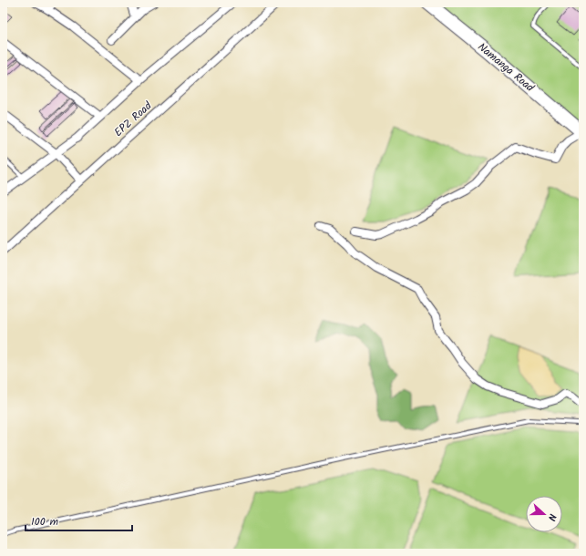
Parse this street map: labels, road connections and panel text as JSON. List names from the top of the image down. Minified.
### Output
{"streets":{"highway":["Namanga Road"],"street":["EPZ Road"]},"scale_bar":"100 m","north":"right"}
